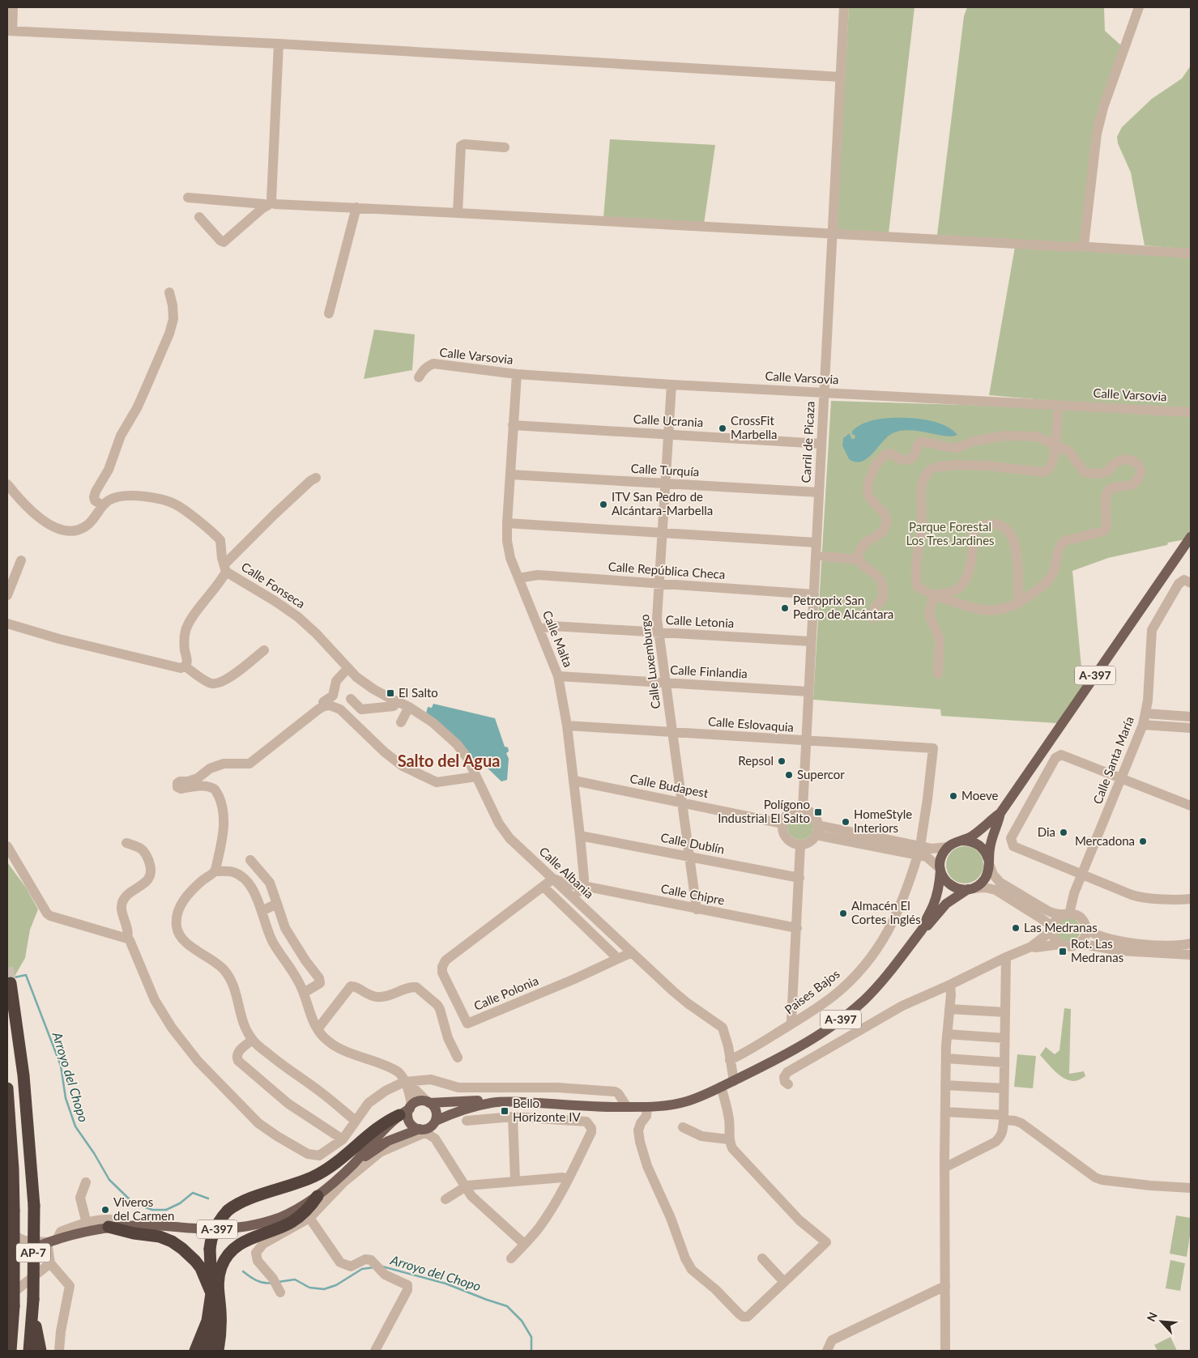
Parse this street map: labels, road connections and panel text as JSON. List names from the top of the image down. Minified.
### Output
{"streets":{"highway":["AP-7"],"main road":["A-397"],"street":["Calle Varsovia","Calle Ucrania","Carril de Picaza","Calle Turquía","Calle República Checa","Calle Fonseca","Calle Letonia","Calle Malta","Calle Luxemburgo","Calle Finlandia","Calle Eslovaquia","Calle Santa María","Calle Budapest","Calle Dublín","Calle Albania","Calle Chipre","Paises Bajos","Calle Polonia"]},"crossings":[["Calle Varsovia","Carril de Picaza"],["Calle Varsovia","Calle Malta"],["Calle Varsovia","Calle Luxemburgo"],["Calle Ucrania","Carril de Picaza"],["Calle Ucrania","Calle Malta"],["Calle Ucrania","Calle Luxemburgo"],["Carril de Picaza","Calle Turquía"],["Carril de Picaza","Calle República Checa"],["Carril de Picaza","Calle Letonia"],["Carril de Picaza","Calle Finlandia"],["Carril de Picaza","Calle Eslovaquia"],["Carril de Picaza","Calle Budapest"],["Calle Turquía","Calle Malta"],["Calle Turquía","Calle Luxemburgo"],["Calle República Checa","Calle Malta"],["Calle República Checa","Calle Luxemburgo"],["Calle Fonseca","Calle Albania"],["Calle Letonia","Calle Malta"],["Calle Letonia","Calle Luxemburgo"],["Calle Malta","Calle Finlandia"],["Calle Malta","Calle Eslovaquia"],["Calle Malta","Calle Budapest"],["Calle Malta","Calle Dublín"],["Calle Malta","Calle Chipre"],["Calle Luxemburgo","Calle Finlandia"],["Calle Luxemburgo","Calle Eslovaquia"],["Calle Luxemburgo","Calle Budapest"],["Calle Luxemburgo","Calle Dublín"],["Calle Luxemburgo","Calle Chipre"],["A-397","Calle Albania"],["Calle Eslovaquia","Paises Bajos"],["Calle Albania","Paises Bajos"],["Calle Albania","Calle Polonia"]],"districts":["Salto del Agua"],"water":["Arroyo del Chopo"],"parks":["Parque Forestal Los Tres Jardines"],"places":{"other":["CrossFit Marbella","ITV San Pedro de Alcántara-Marbella","Petroprix San Pedro de Alcántara","Repsol","Supercor","Moeve","HomeStyle Interiors","Dia","Mercadona","Almacén El Cortes Inglés","Las Medranas","Viveros del Carmen"],"transit":["El Salto","Polígono Industrial El Salto","Rot. Las Medranas","Bello Horizonte IV"]},"north":"top left"}
